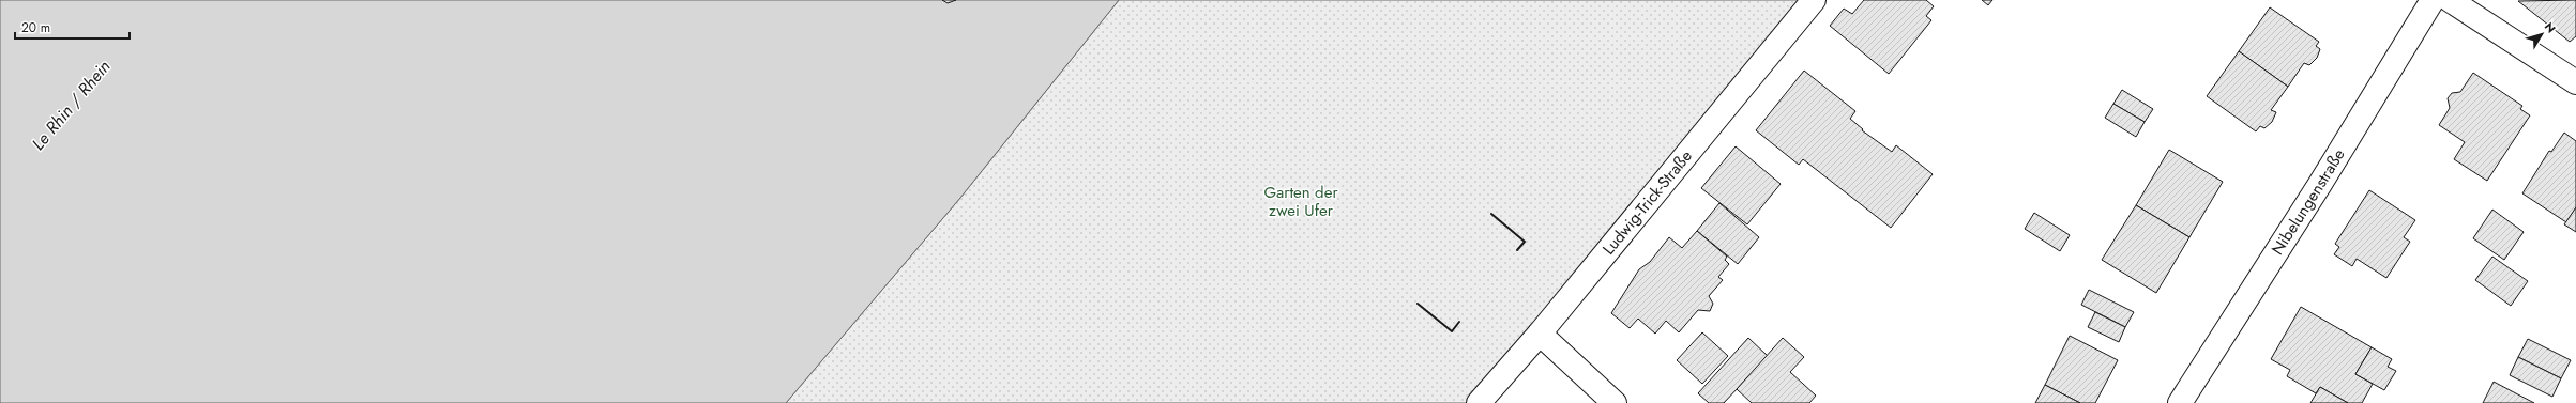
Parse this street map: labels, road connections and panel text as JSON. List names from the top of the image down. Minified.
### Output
{"streets":{"street":["Nibelungenstraße","Ludwig-Trick-Straße"]},"water":["Le Rhin / Rhein"],"parks":["Garten der zwei Ufer"],"scale_bar":"20 m","north":"top right"}
